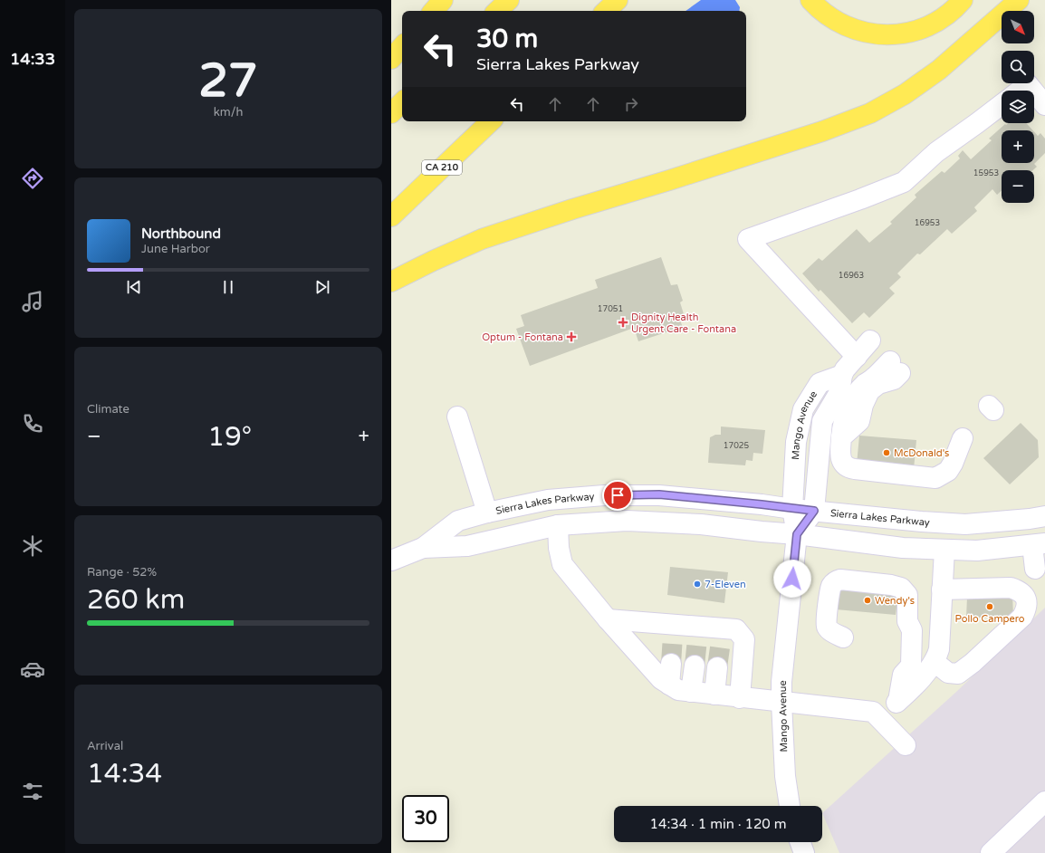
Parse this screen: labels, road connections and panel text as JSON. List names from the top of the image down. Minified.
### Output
{"streets":{"highway":["CA 210"],"street":["Mango Avenue","Sierra Lakes Parkway"]},"crossings":[["Mango Avenue","Sierra Lakes Parkway"]],"places":{"health":["Dignity Health Urgent Care - Fontana","Optum - Fontana"],"other":["McDonald's","7-Eleven","Wendy's","Pollo Campero"]},"house_numbers":["15953","16953","16963","17051","17025"],"north":"bottom right","page":{"tabs":"14:33","tile":[["27","km/h"],"Climate",["Range · 52%","260 km"],["Arrival","14:34"]],"map_buttons":["+","−"],"turn":["30 m","Sierra Lakes Parkway"],"song":["Northbound","June Harbor"],"heat":["−","19°","+"],"limit":"30","trip":"14:34 · 1 min · 120 m"}}
